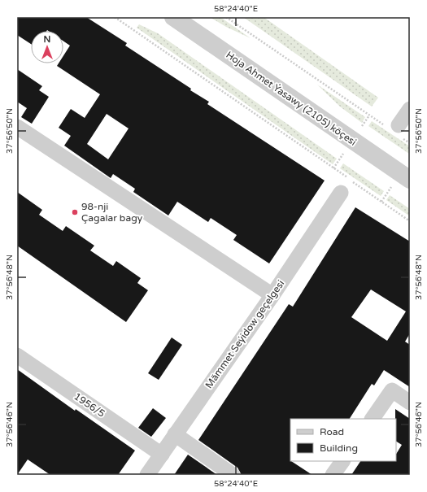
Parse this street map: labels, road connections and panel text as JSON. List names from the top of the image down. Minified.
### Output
{"streets":{"street":["Hoja Ahmet Ýasawy (2105) köçesi","Mämmet Seýidow geçelgesi","1956/5"]},"crossings":[["Mämmet Seýidow geçelgesi","1956/5"]],"places":["98-nji Çagalar bagy"],"legend":["Road","Building"],"north":"top","coordinates":["58°24'40\"E","37°56'50\"N","37°56'48\"N","37°56'46\"N"]}
